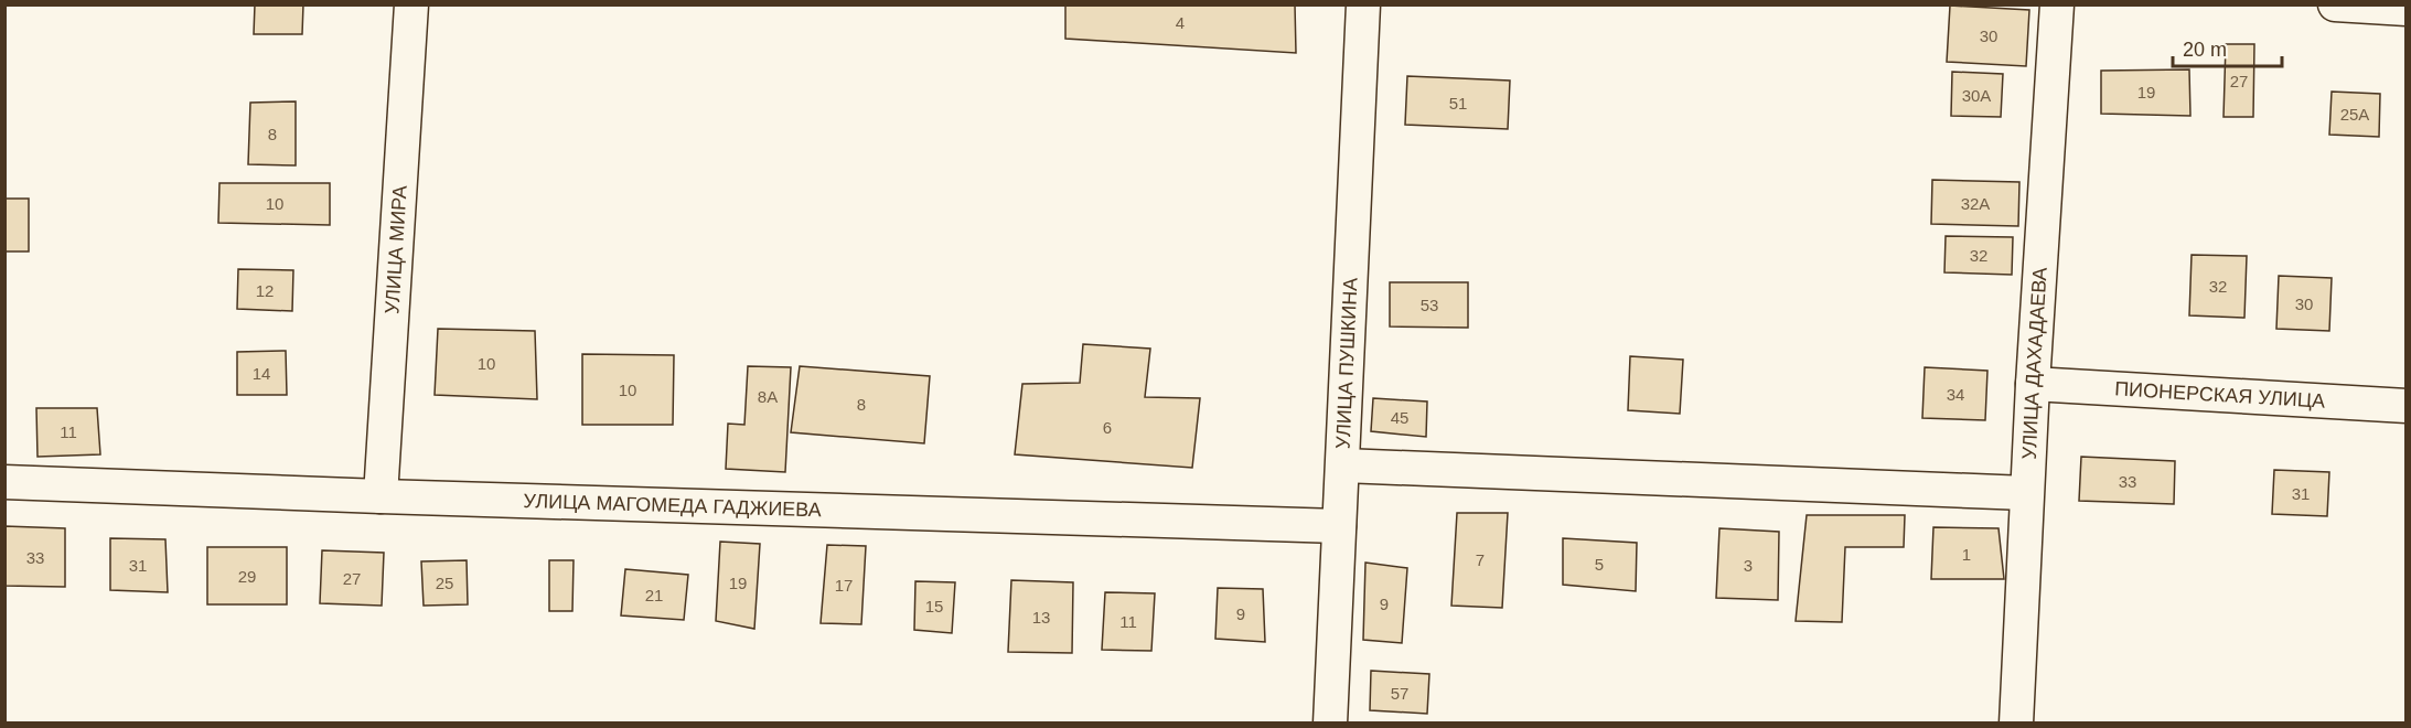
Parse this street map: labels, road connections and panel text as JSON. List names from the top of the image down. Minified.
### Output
{"streets":{"street":["УЛИЦА МИРА","УЛИЦА ПУШКИНА","УЛИЦА ДАХАДАЕВА","ПИОНЕРСКАЯ УЛИЦА","УЛИЦА МАГОМЕДА ГАДЖИЕВА"]},"crossings":[["УЛИЦА МИРА","УЛИЦА МАГОМЕДА ГАДЖИЕВА"],["УЛИЦА ПУШКИНА","УЛИЦА МАГОМЕДА ГАДЖИЕВА"],["УЛИЦА ДАХАДАЕВА","ПИОНЕРСКАЯ УЛИЦА"]],"house_numbers":["4","30","27","19","30А","51","25А","8","10","32А","32","32","12","30","53","10","14","10","34","8А","8","45","6","11","33","31","1","33","7","5","31","3","29","27","25","19","17","21","9","15","9","13","11","57"],"scale_bar":"20 m"}
